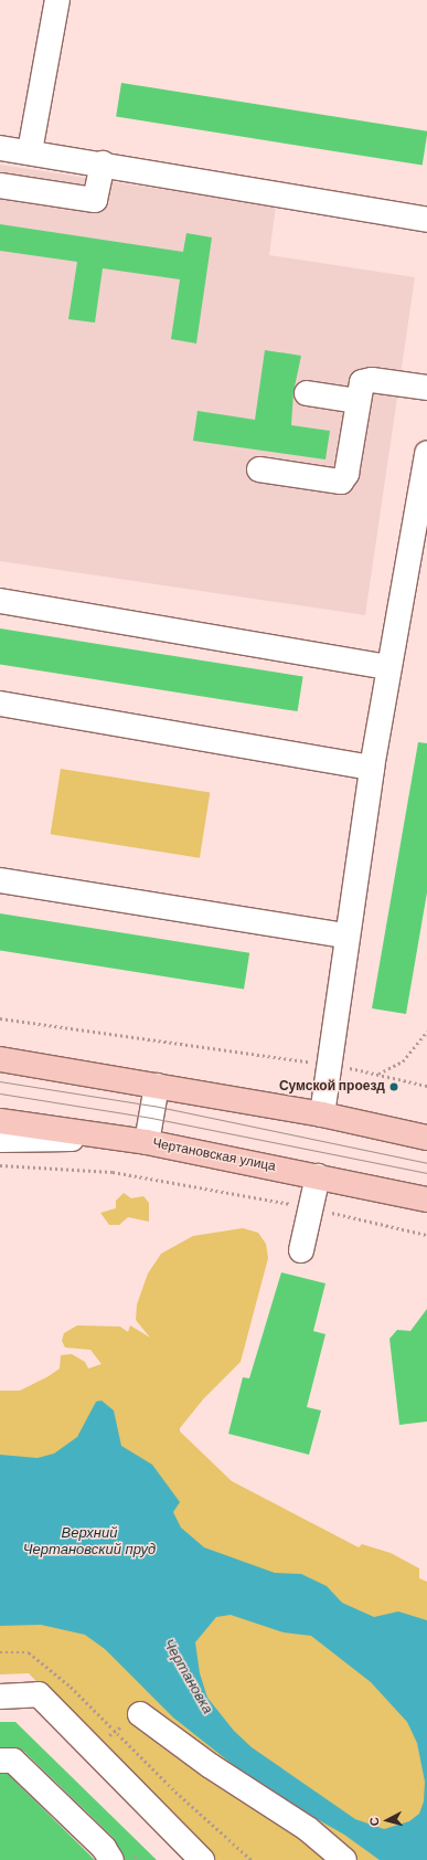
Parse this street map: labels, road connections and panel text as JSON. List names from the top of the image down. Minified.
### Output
{"streets":{"main road":["Чертановская улица"]},"water":["Верхний Чертановский пруд","Чертановка"],"places":["Сумской проезд"],"north":"left"}
